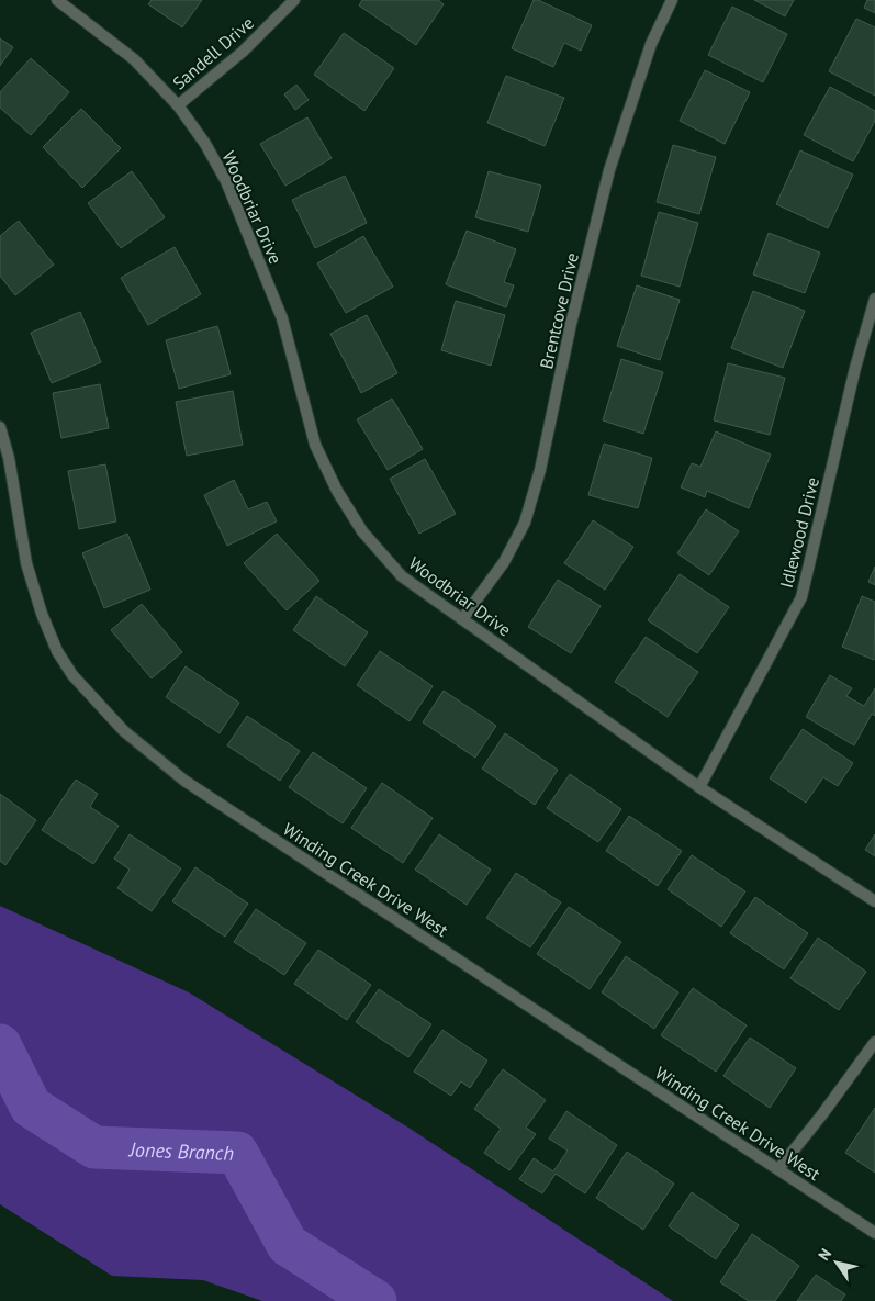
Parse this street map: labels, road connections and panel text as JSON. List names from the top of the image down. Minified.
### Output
{"streets":{"street":["Sandell Drive","Woodbriar Drive","Brentcove Drive","Idlewood Drive","Winding Creek Drive West"]},"crossings":[["Sandell Drive","Woodbriar Drive"],["Woodbriar Drive","Brentcove Drive"],["Woodbriar Drive","Idlewood Drive"]],"water":["Jones Branch"],"north":"top left"}
